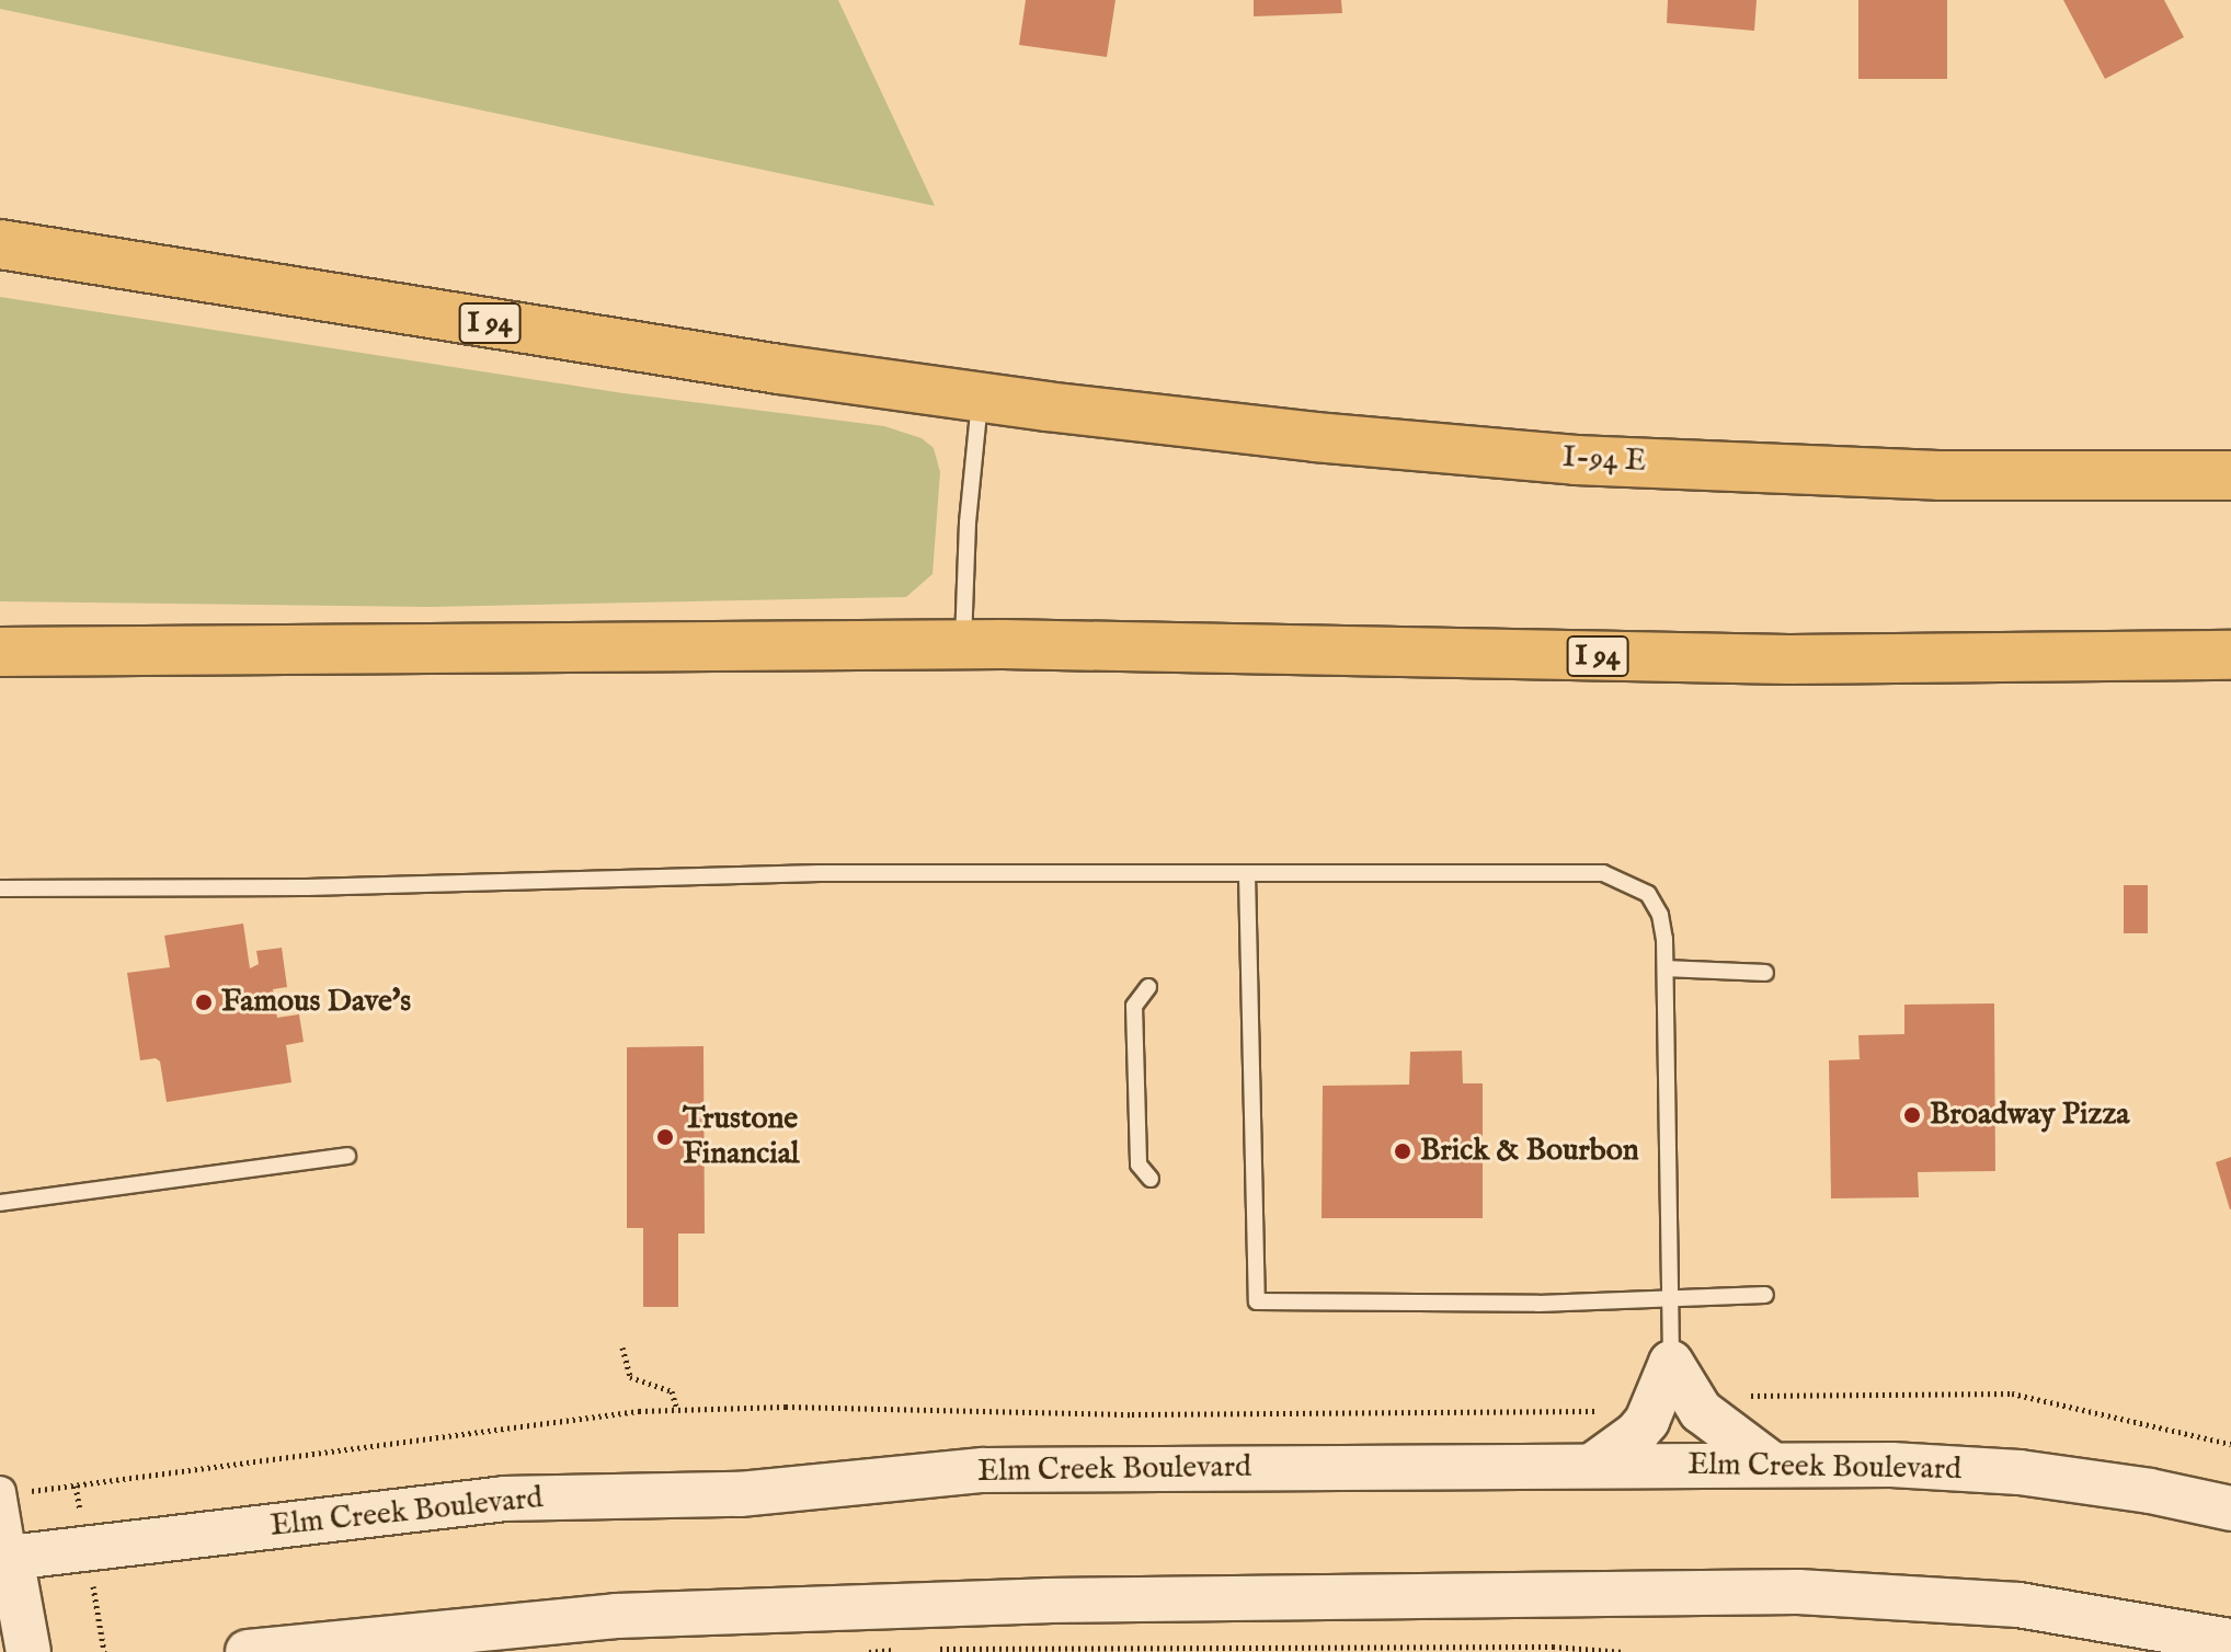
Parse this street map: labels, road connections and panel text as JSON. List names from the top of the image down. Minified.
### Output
{"streets":{"highway":["I 94","I-94 E"],"main road":["Elm Creek Boulevard"]},"crossings":[["I 94","I-94 E"]],"places":["Famous Dave's","Broadway Pizza","Trustone Financial","Brick & Bourbon"]}
